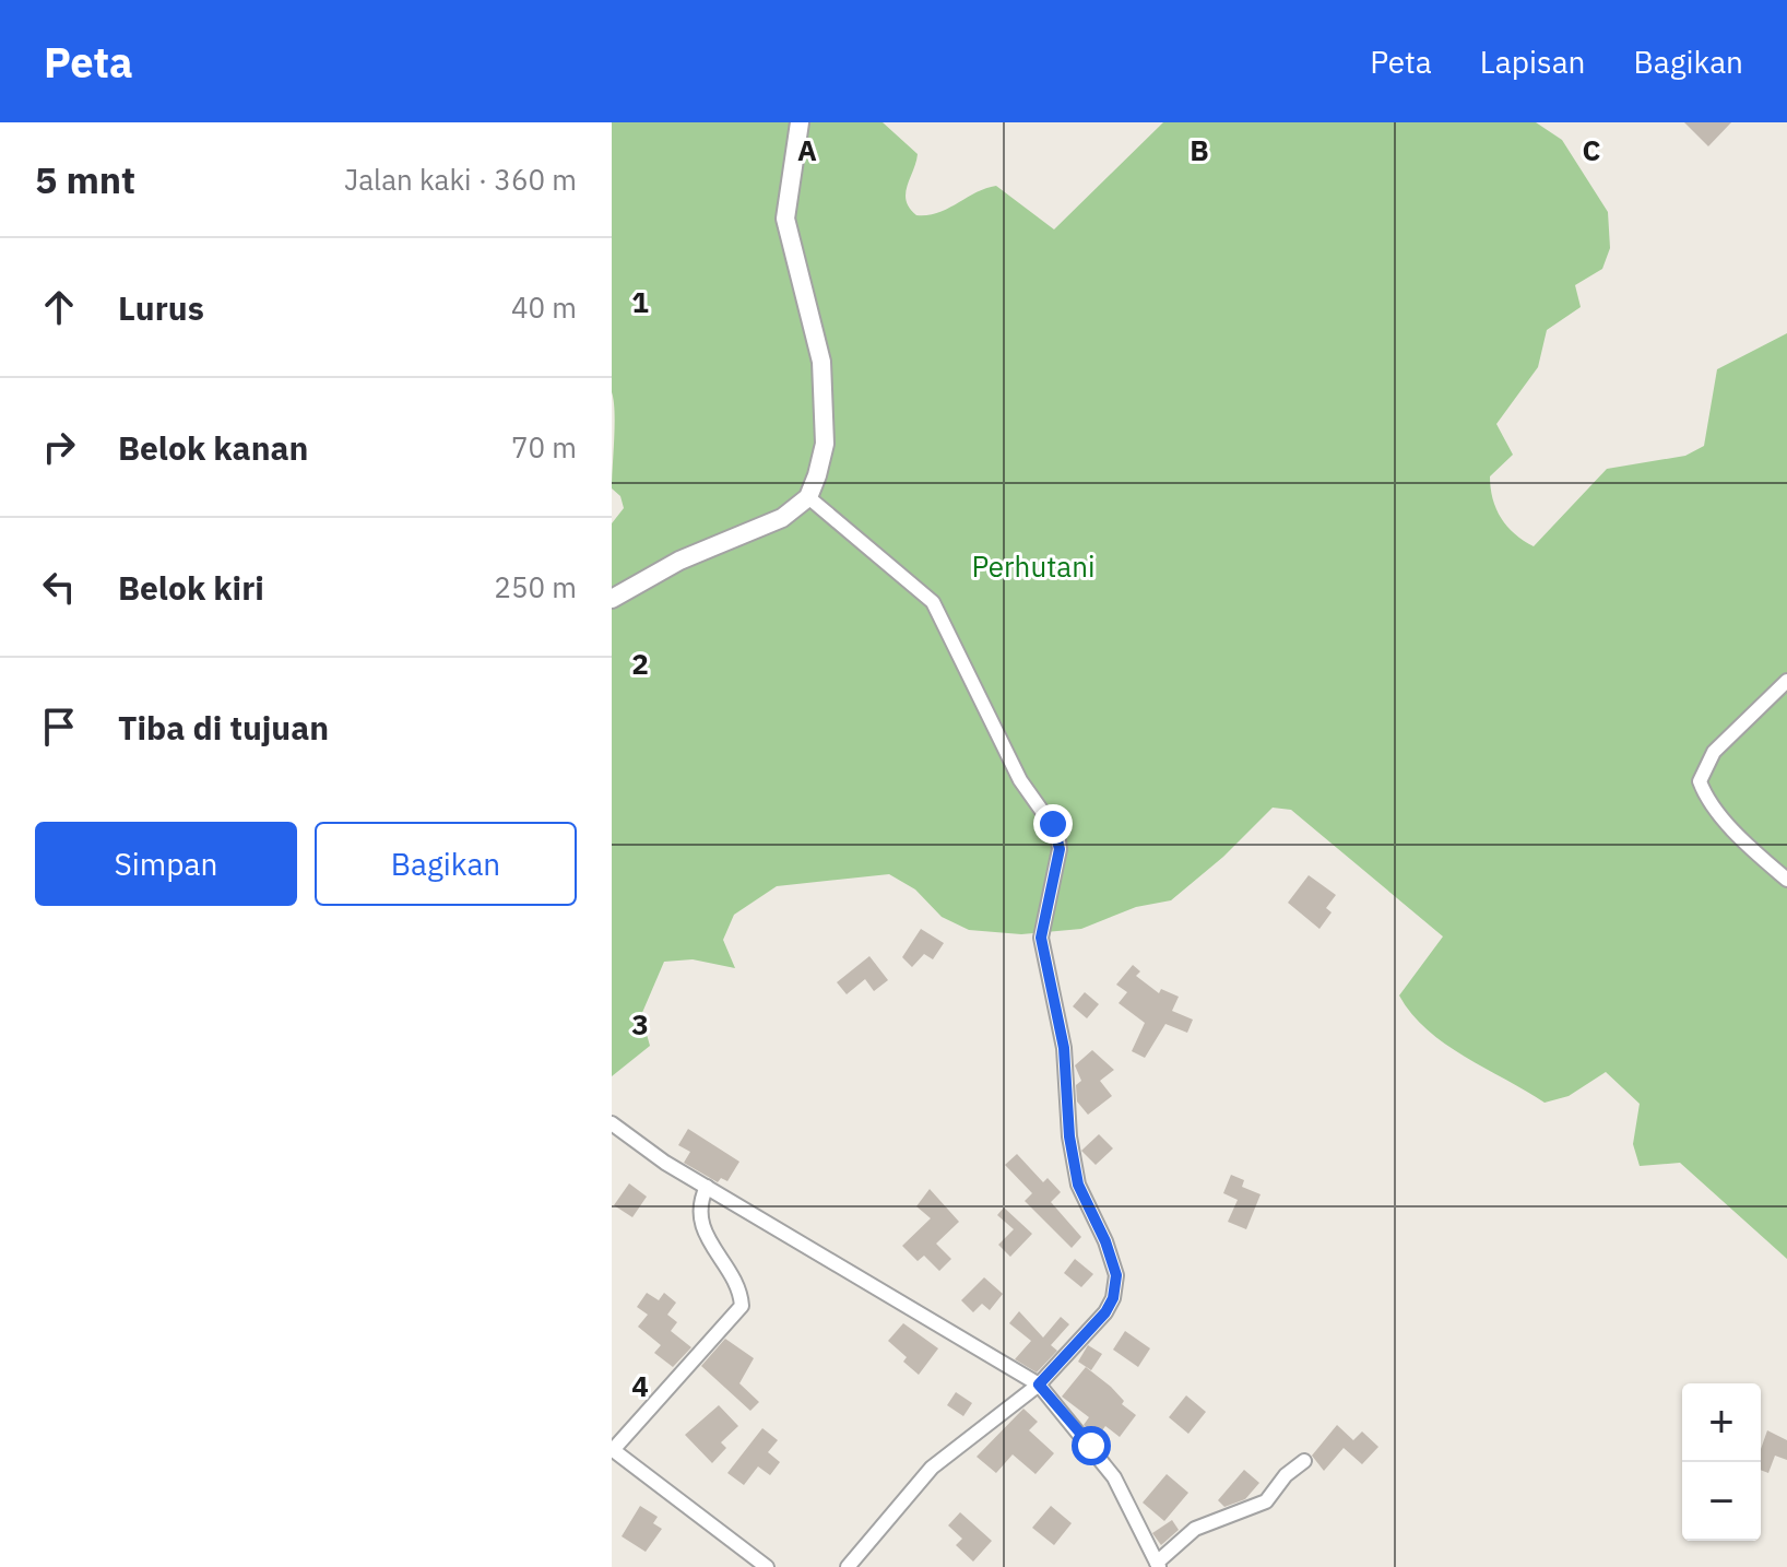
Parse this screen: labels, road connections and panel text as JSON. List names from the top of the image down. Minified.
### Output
{"parks":["Perhutani"],"page":{"header":"Peta","nav":["Peta","Lapisan","Bagikan"],"heading":["5 mnt","Jalan kaki · 360 m"],"list":[["Lurus","40 m"],["Belok kanan","70 m"],["Belok kiri","250 m"],"Tiba di tujuan"],"buttons":["Simpan","Bagikan"],"map_buttons":["+","−"]},"grid":{"columns":["A","B","C"],"rows":["1","2","3","4"]}}
